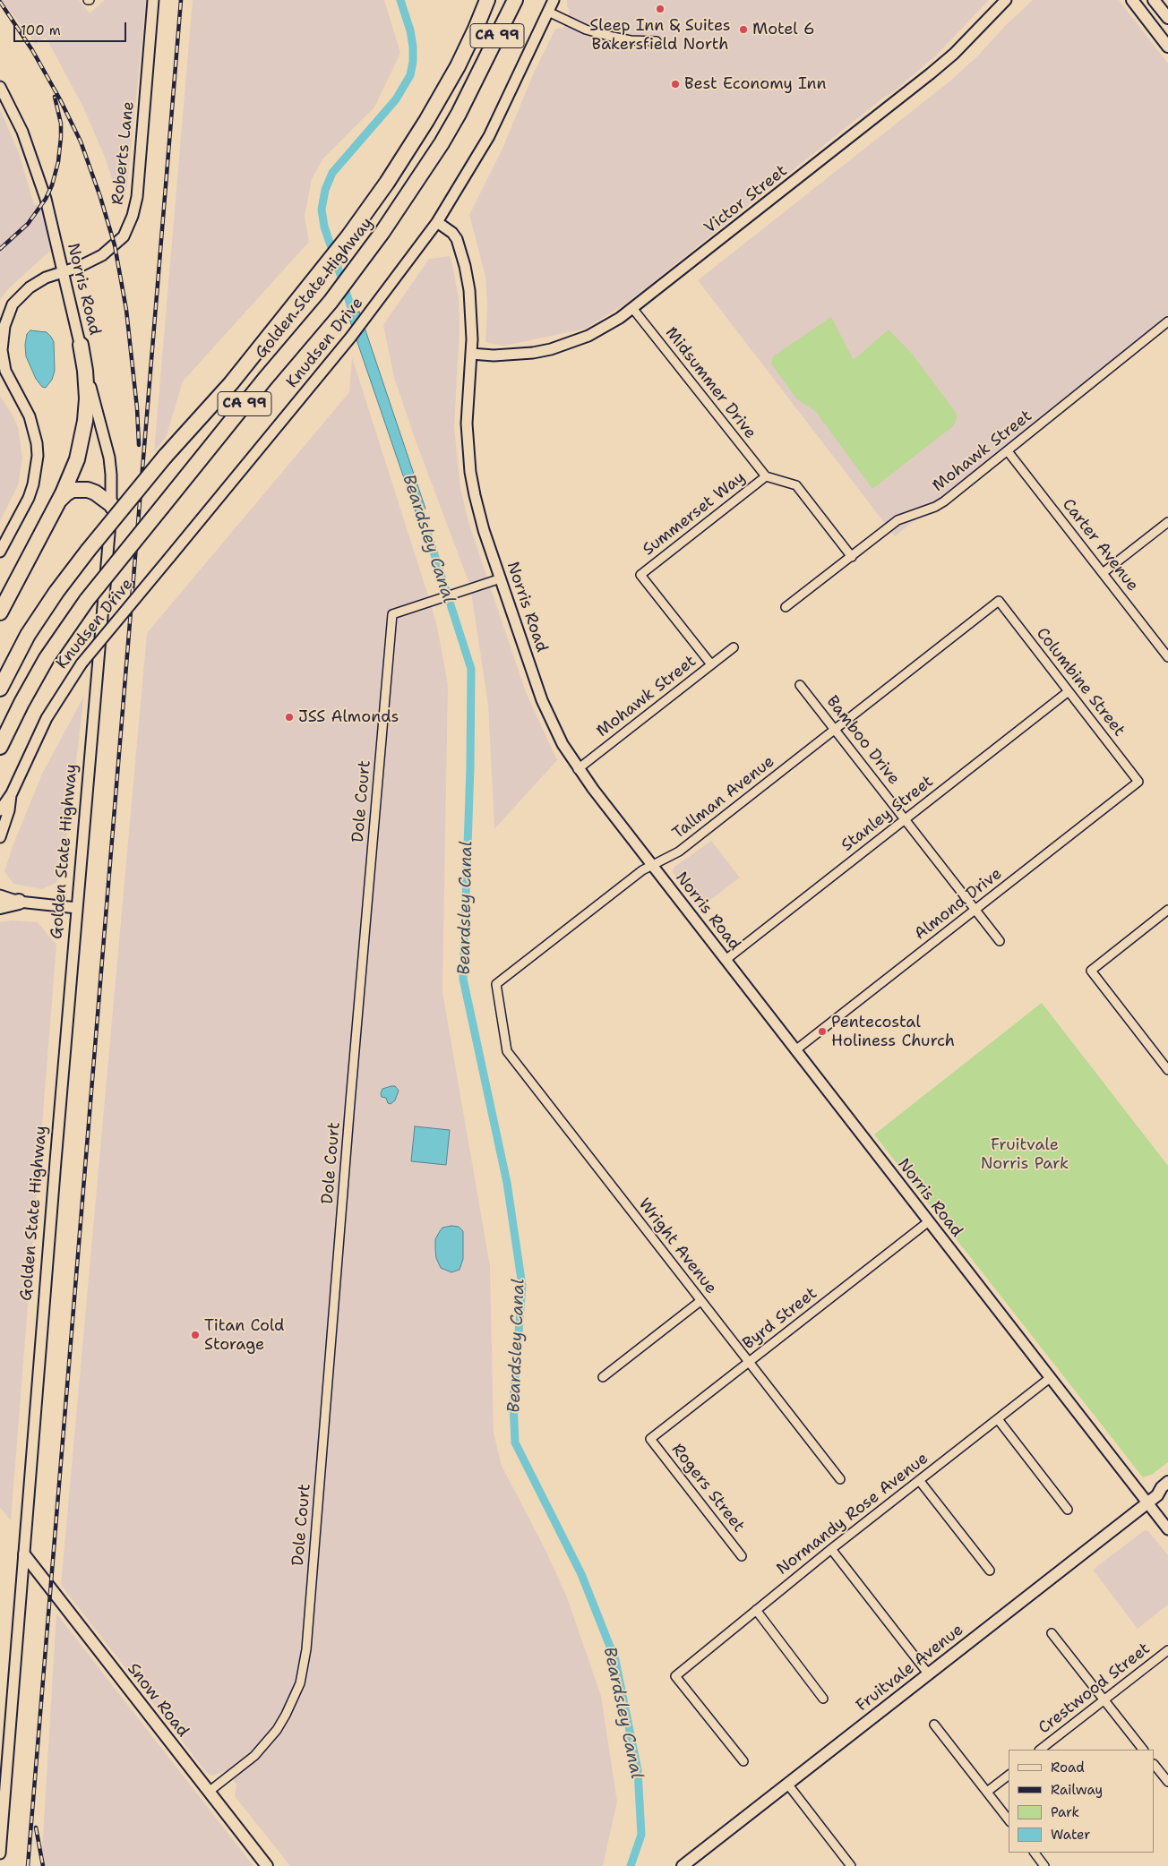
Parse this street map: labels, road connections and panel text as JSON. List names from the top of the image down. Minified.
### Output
{"streets":{"highway":["CA 99","Golden State Highway"],"main road":["Fruitvale Avenue","Snow Road"],"street":["Roberts Lane","Victor Street","Norris Road","Knudsen Drive","Midsummer Drive","Mohawk Street","Summerset Way","Carter Avenue","Columbine Street","Bamboo Drive","Tallman Avenue","Dole Court","Stanley Street","Almond Drive","Wright Avenue","Byrd Street","Rogers Street","Normandy Rose Avenue","Crestwood Street"]},"crossings":[["Roberts Lane","Norris Road"],["Victor Street","Norris Road"],["Victor Street","Midsummer Drive"],["Golden State Highway","Norris Road"],["Golden State Highway","Snow Road"],["Norris Road","Knudsen Drive"],["Norris Road","Mohawk Street"],["Norris Road","Tallman Avenue"],["Norris Road","Dole Court"],["Norris Road","Stanley Street"],["Norris Road","Almond Drive"],["Norris Road","Byrd Street"],["Norris Road","Normandy Rose Avenue"],["Norris Road","Fruitvale Avenue"],["Midsummer Drive","Summerset Way"],["Mohawk Street","Summerset Way"],["Mohawk Street","Carter Avenue"],["Columbine Street","Tallman Avenue"],["Columbine Street","Stanley Street"],["Columbine Street","Almond Drive"],["Bamboo Drive","Tallman Avenue"],["Bamboo Drive","Stanley Street"],["Bamboo Drive","Almond Drive"],["Tallman Avenue","Wright Avenue"],["Dole Court","Snow Road"],["Wright Avenue","Byrd Street"],["Byrd Street","Rogers Street"]],"water":["Beardsley Canal"],"parks":["Fruitvale Norris Park"],"places":["Sleep Inn & Suites Bakersfield North","Motel 6","Best Economy Inn","JSS Almonds","Pentecostal Holiness Church","Titan Cold Storage"],"legend":["Road","Railway","Park","Water"],"scale_bar":"100 m"}
